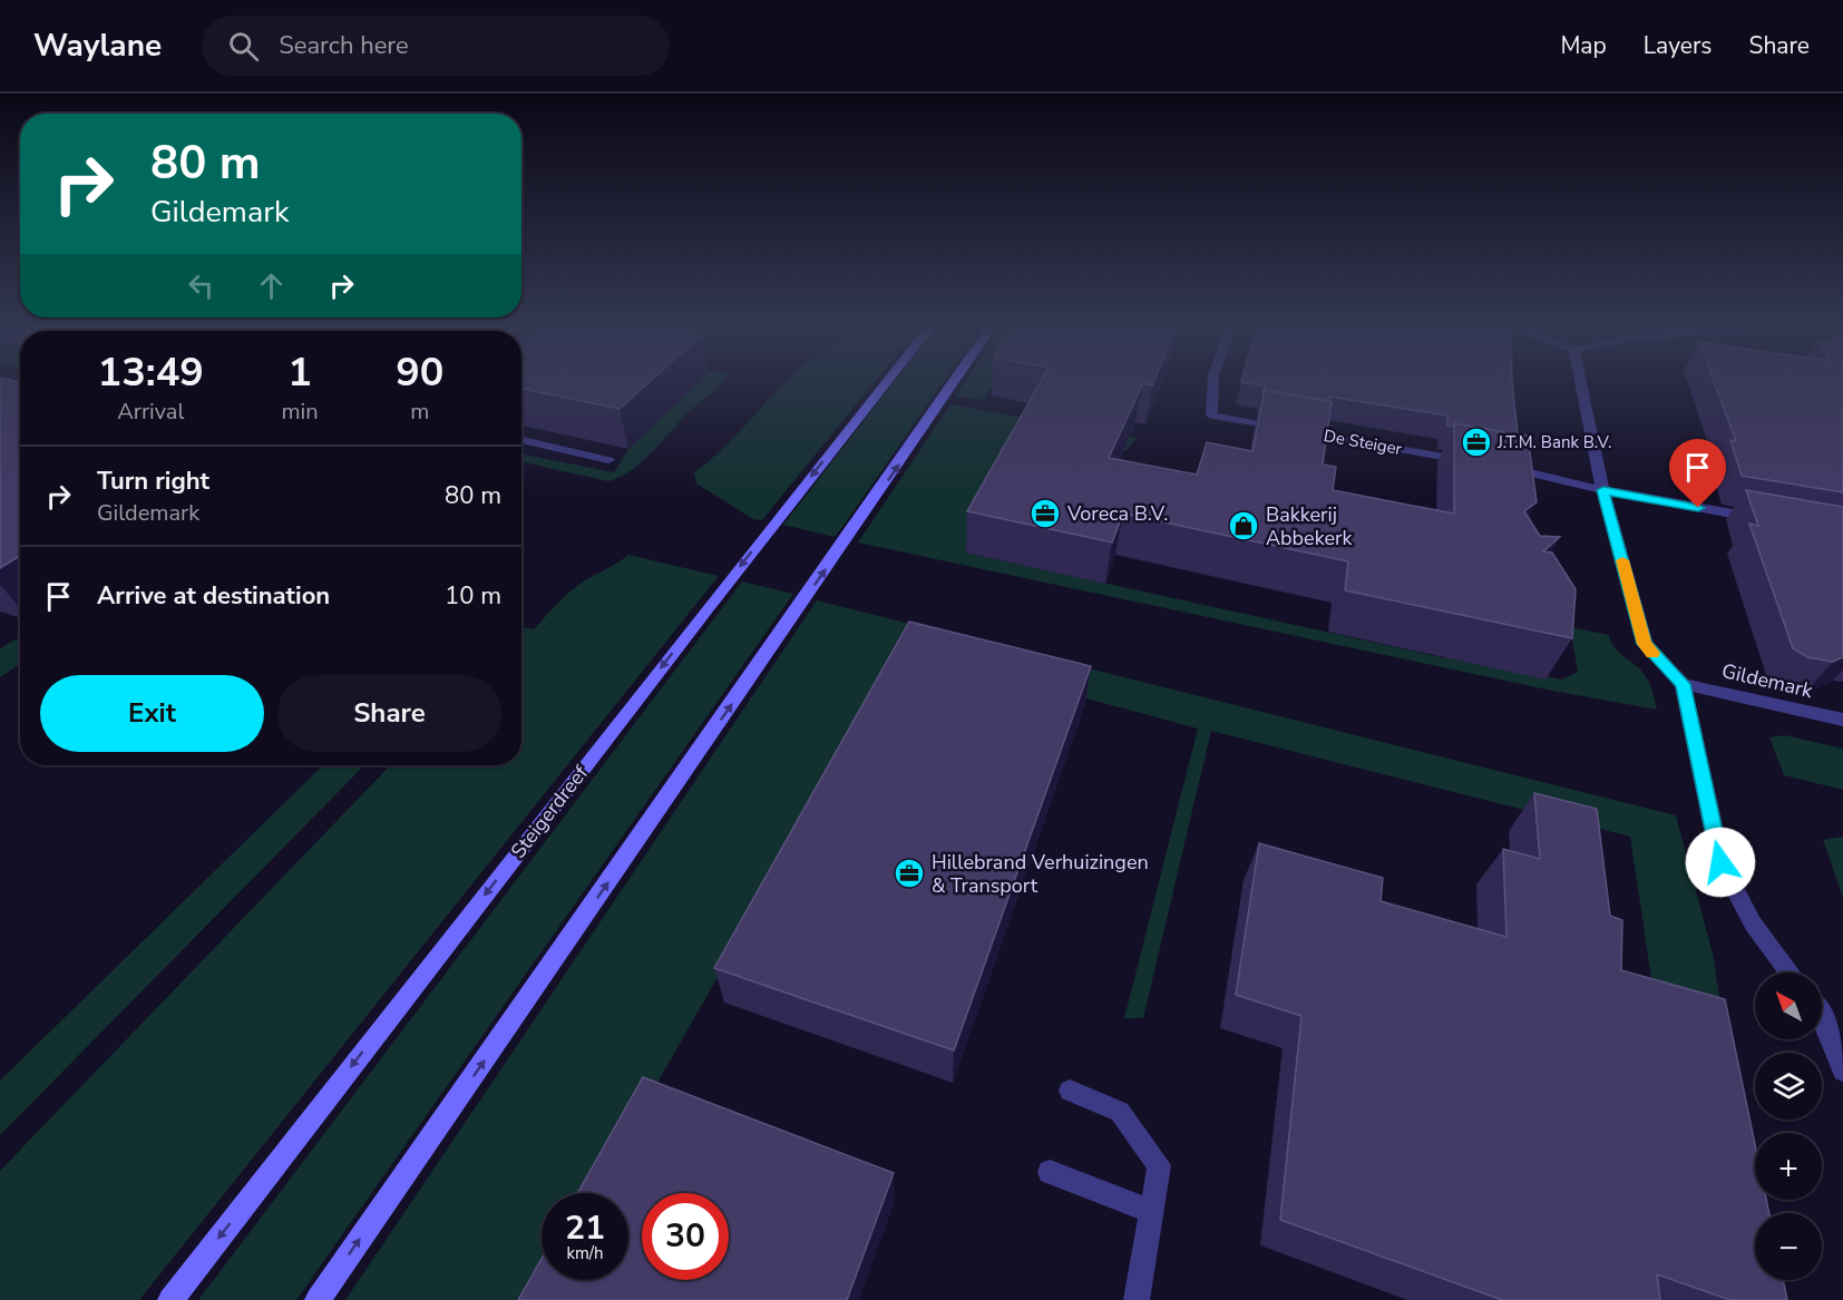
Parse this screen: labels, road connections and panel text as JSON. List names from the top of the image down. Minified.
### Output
{"streets":{"main road":["Steigerdreef"],"street":["De Steiger","Gildemark"]},"places":{"office":["J.T.M. Bank B.V.","Voreca B.V.","Hillebrand Verhuizingen & Transport"],"shop":["Bakkerij Abbekerk"]},"north":"top left","page":{"header":"Waylane","search":"Search here","nav":["Map","Layers","Share"],"turn":["80 m","Gildemark"],"eta":["13:49","Arrival","1","min","90","m"],"list":[{"name":"Turn right","note":"Gildemark","value":"80 m"},{"name":"Arrive at destination","value":"10 m"}],"buttons":["Exit","Share"],"map_buttons":["+","−"],"speed":"21 km/h","limit":"30"}}
